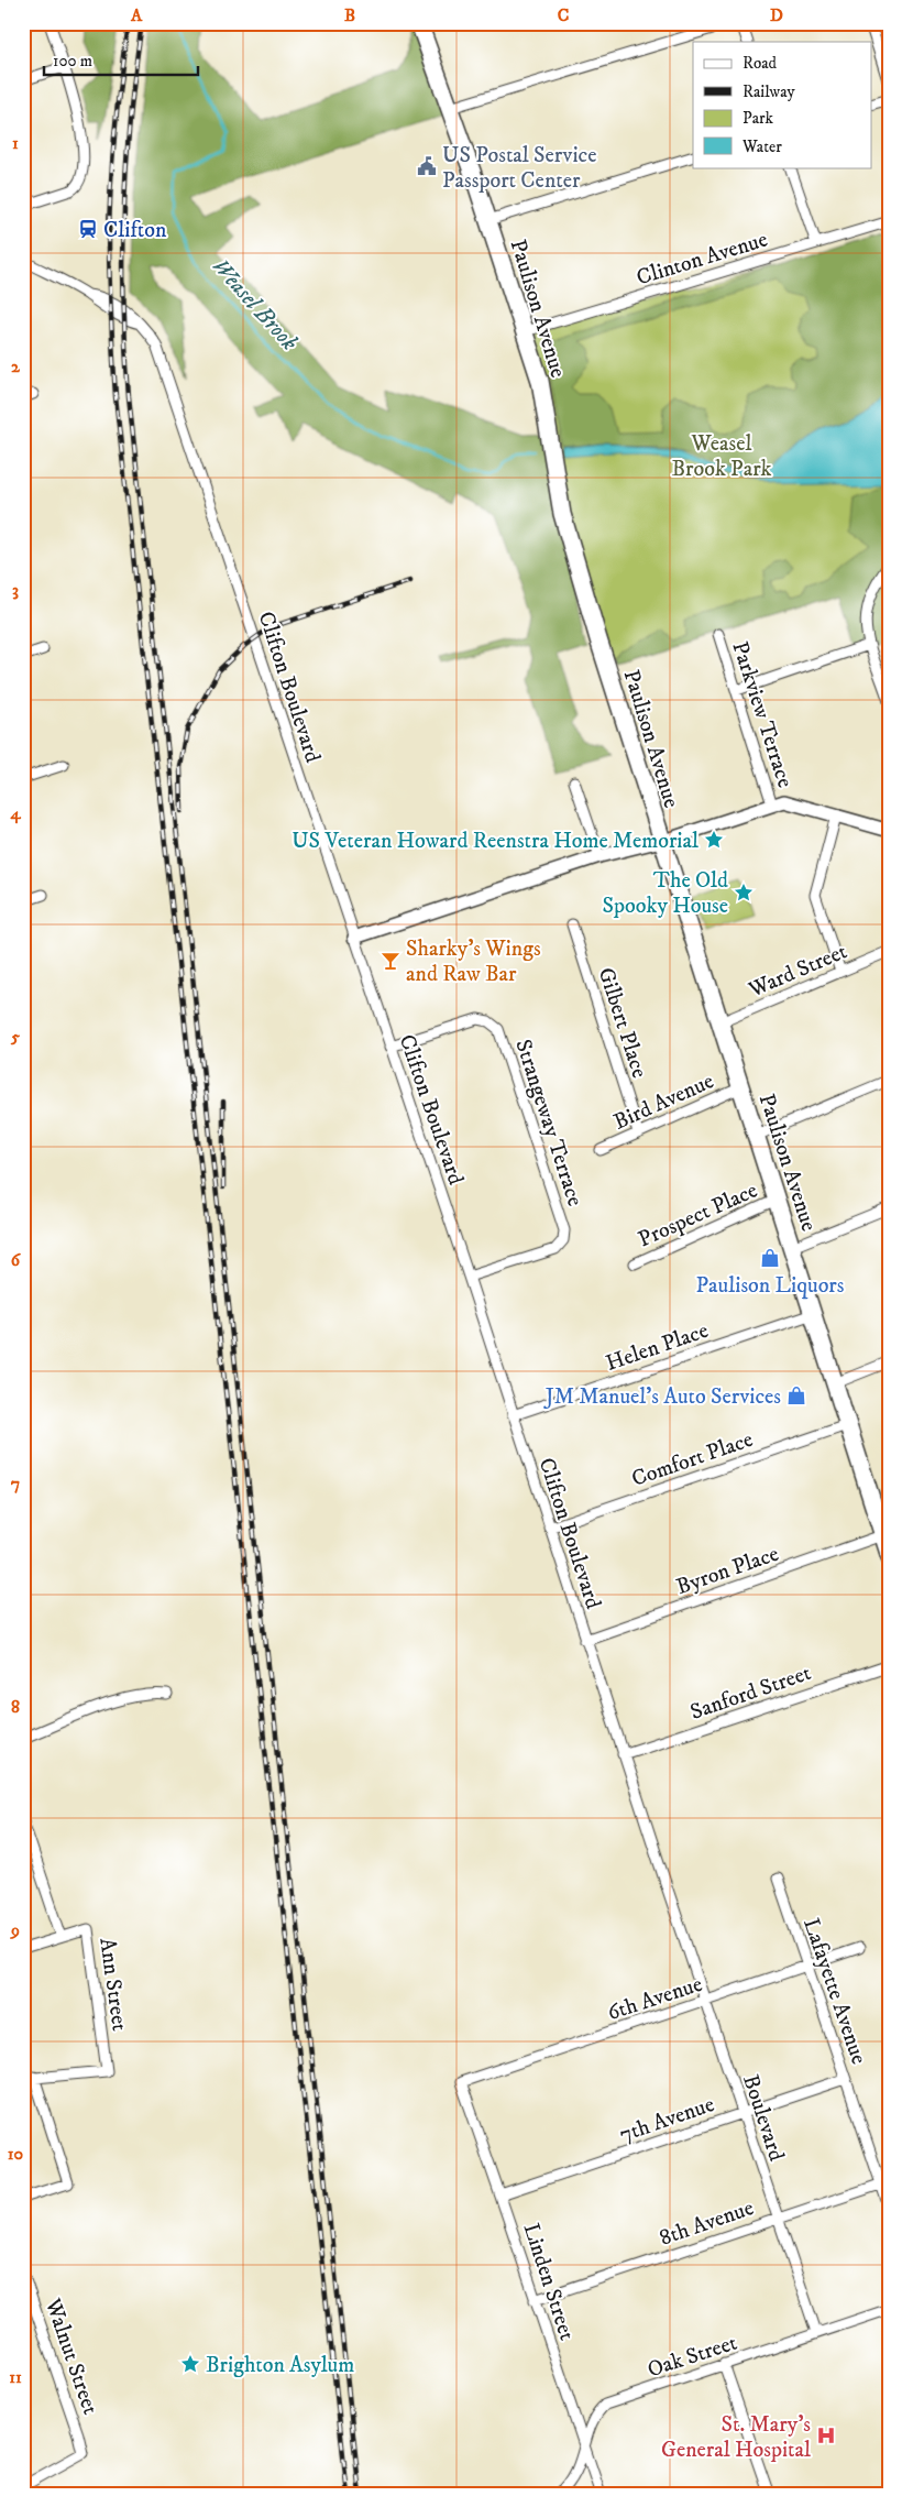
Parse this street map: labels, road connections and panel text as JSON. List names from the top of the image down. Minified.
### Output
{"streets":{"main road":["Paulison Avenue"],"street":["Clinton Avenue","Clifton Boulevard","Parkview Terrace","Ward Street","Gilbert Place","Bird Avenue","Strangeway Terrace","Prospect Place","Helen Place","Comfort Place","Byron Place","Sanford Street","Ann Street","Lafayette Avenue","6th Avenue","Boulevard","7th Avenue","8th Avenue","Linden Street","Oak Street","Walnut Street"]},"crossings":[["Clinton Avenue","Paulison Avenue"],["Paulison Avenue","Ward Street"],["Paulison Avenue","Bird Avenue"],["Paulison Avenue","Prospect Place"],["Paulison Avenue","Helen Place"],["Paulison Avenue","Comfort Place"],["Paulison Avenue","Byron Place"],["Clifton Boulevard","Strangeway Terrace"],["Clifton Boulevard","Helen Place"],["Clifton Boulevard","Comfort Place"],["Clifton Boulevard","Byron Place"],["Clifton Boulevard","Sanford Street"],["Clifton Boulevard","Boulevard"],["Gilbert Place","Bird Avenue"],["Lafayette Avenue","6th Avenue"],["Lafayette Avenue","7th Avenue"],["Lafayette Avenue","8th Avenue"],["6th Avenue","Boulevard"],["6th Avenue","Linden Street"],["Boulevard","7th Avenue"],["Boulevard","8th Avenue"],["Boulevard","Oak Street"],["7th Avenue","Linden Street"],["8th Avenue","Linden Street"],["Linden Street","Oak Street"]],"water":["Weasel Brook"],"parks":["Weasel Brook Park"],"places":{"public building":["US Postal Service Passport Center"],"station":["Clifton"],"place":["US Veteran Howard Reenstra Home Memorial","The Old Spooky House","Brighton Asylum"],"bar":["Sharky's Wings and Raw Bar"],"shop":["Paulison Liquors","JM Manuel's Auto Services"],"hospital":["St. Mary's General Hospital"]},"legend":["Road","Railway","Park","Water"],"scale_bar":"100 m","grid":{"columns":["A","B","C","D"],"rows":["1","2","3","4","5","6","7","8","9","10","11"]}}
